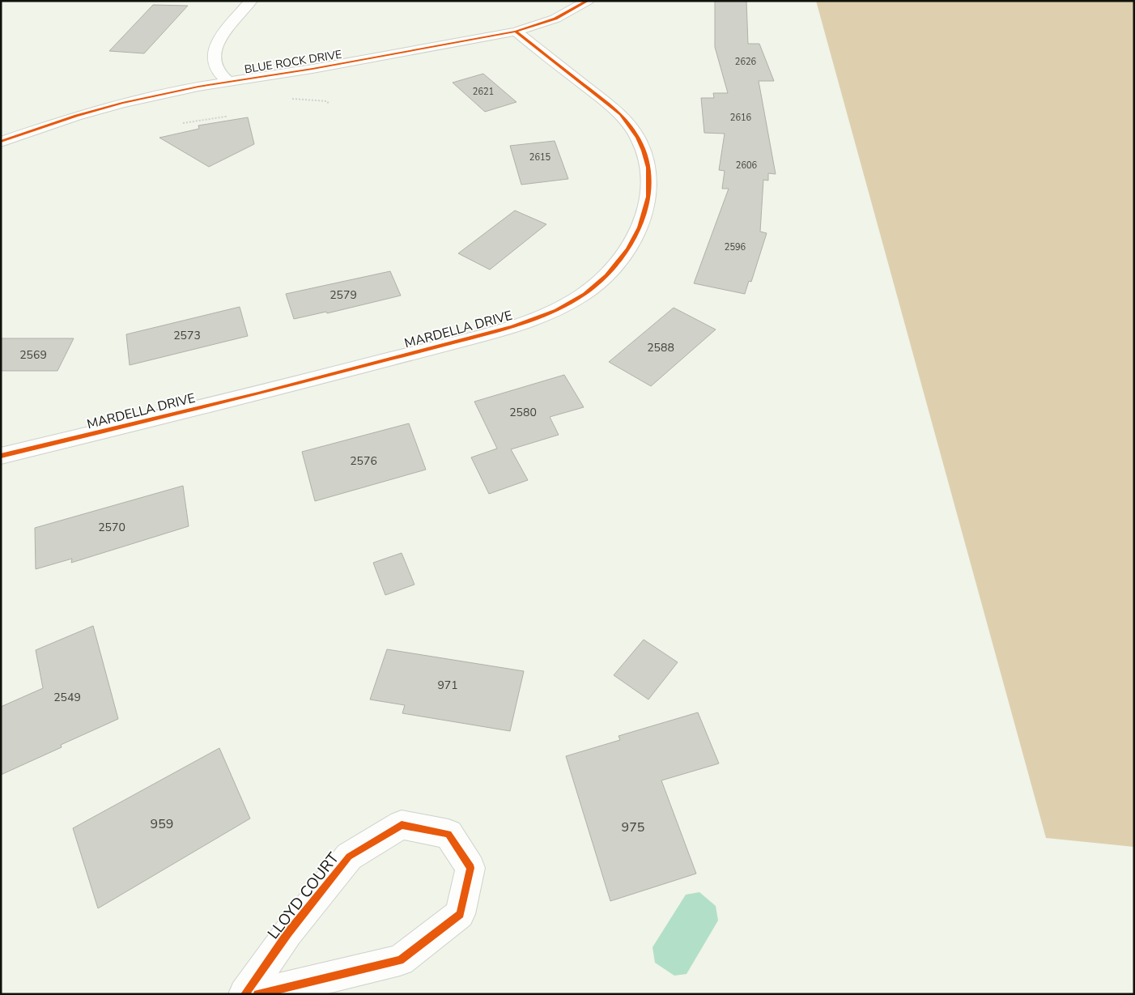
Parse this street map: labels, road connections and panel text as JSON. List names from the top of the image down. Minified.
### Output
{"streets":{"street":["BLUE ROCK DRIVE","MARDELLA DRIVE","LLOYD COURT"]},"crossings":[["BLUE ROCK DRIVE","MARDELLA DRIVE"]],"house_numbers":["2626","2621","2616","2615","2606","2596","2579","2573","2588","2569","2580","2576","2570","971","2549","959","975"]}
